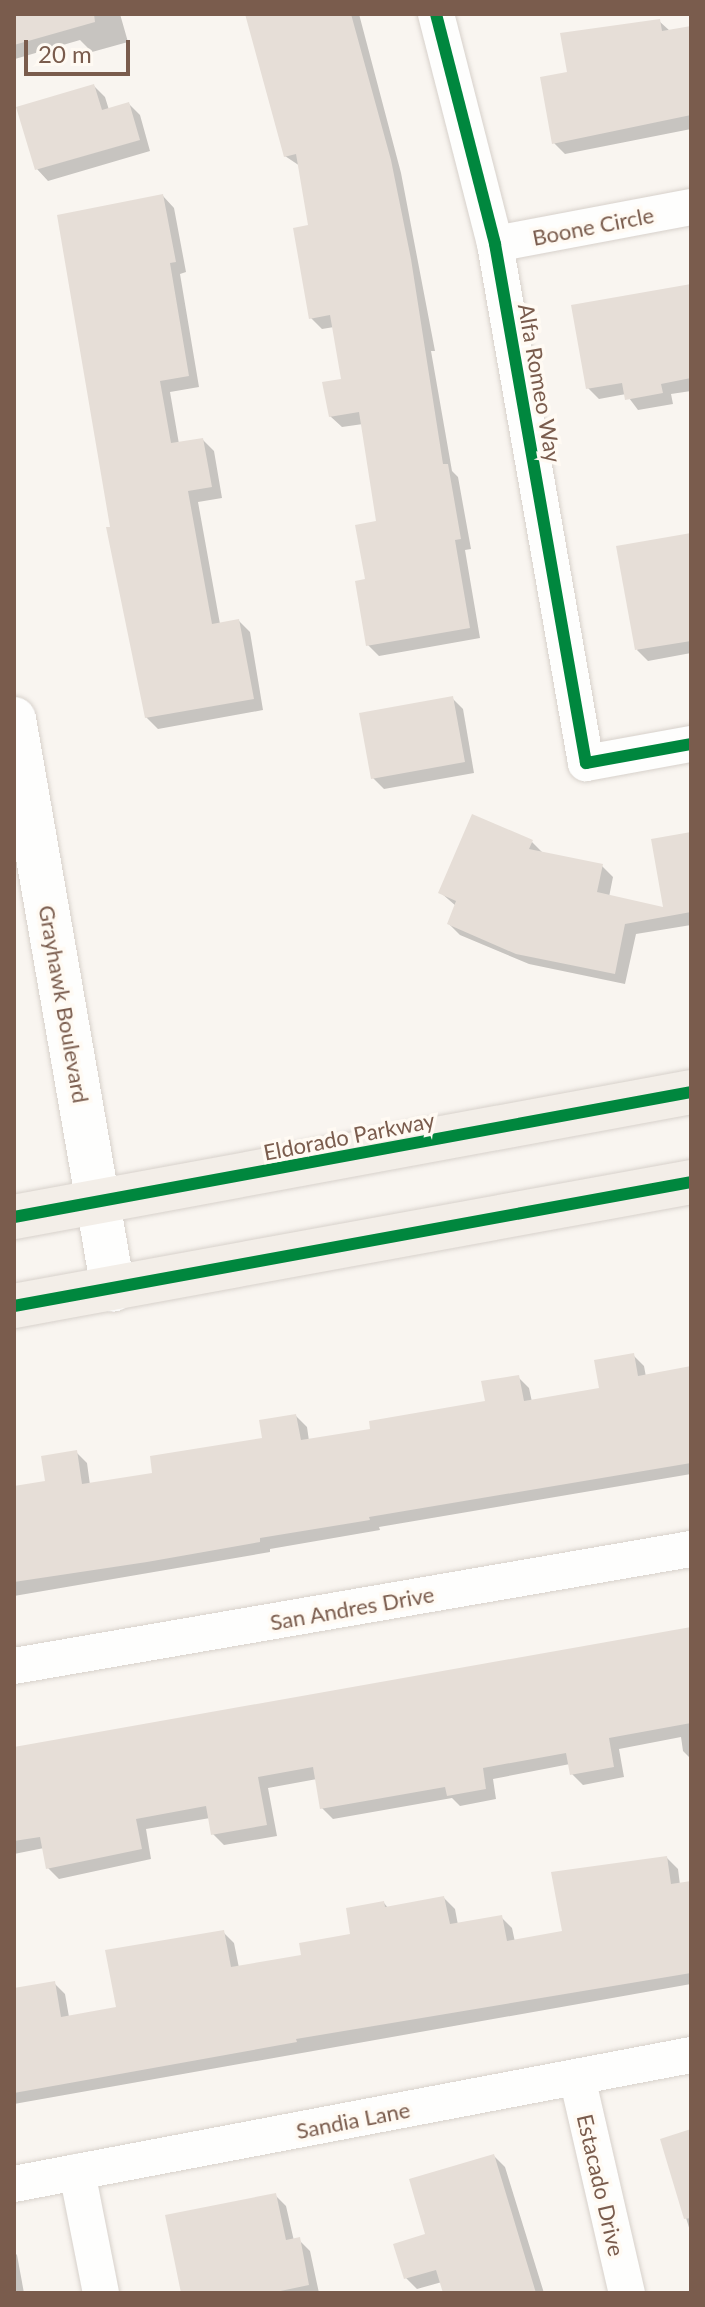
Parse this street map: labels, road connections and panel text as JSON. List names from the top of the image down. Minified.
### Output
{"streets":{"main road":["Eldorado Parkway"],"street":["Boone Circle","Alfa Romeo Way","Grayhawk Boulevard","San Andres Drive","Sandia Lane","Estacado Drive"]},"crossings":[["Boone Circle","Alfa Romeo Way"],["Grayhawk Boulevard","Eldorado Parkway"],["Sandia Lane","Estacado Drive"]],"scale_bar":"20 m"}
